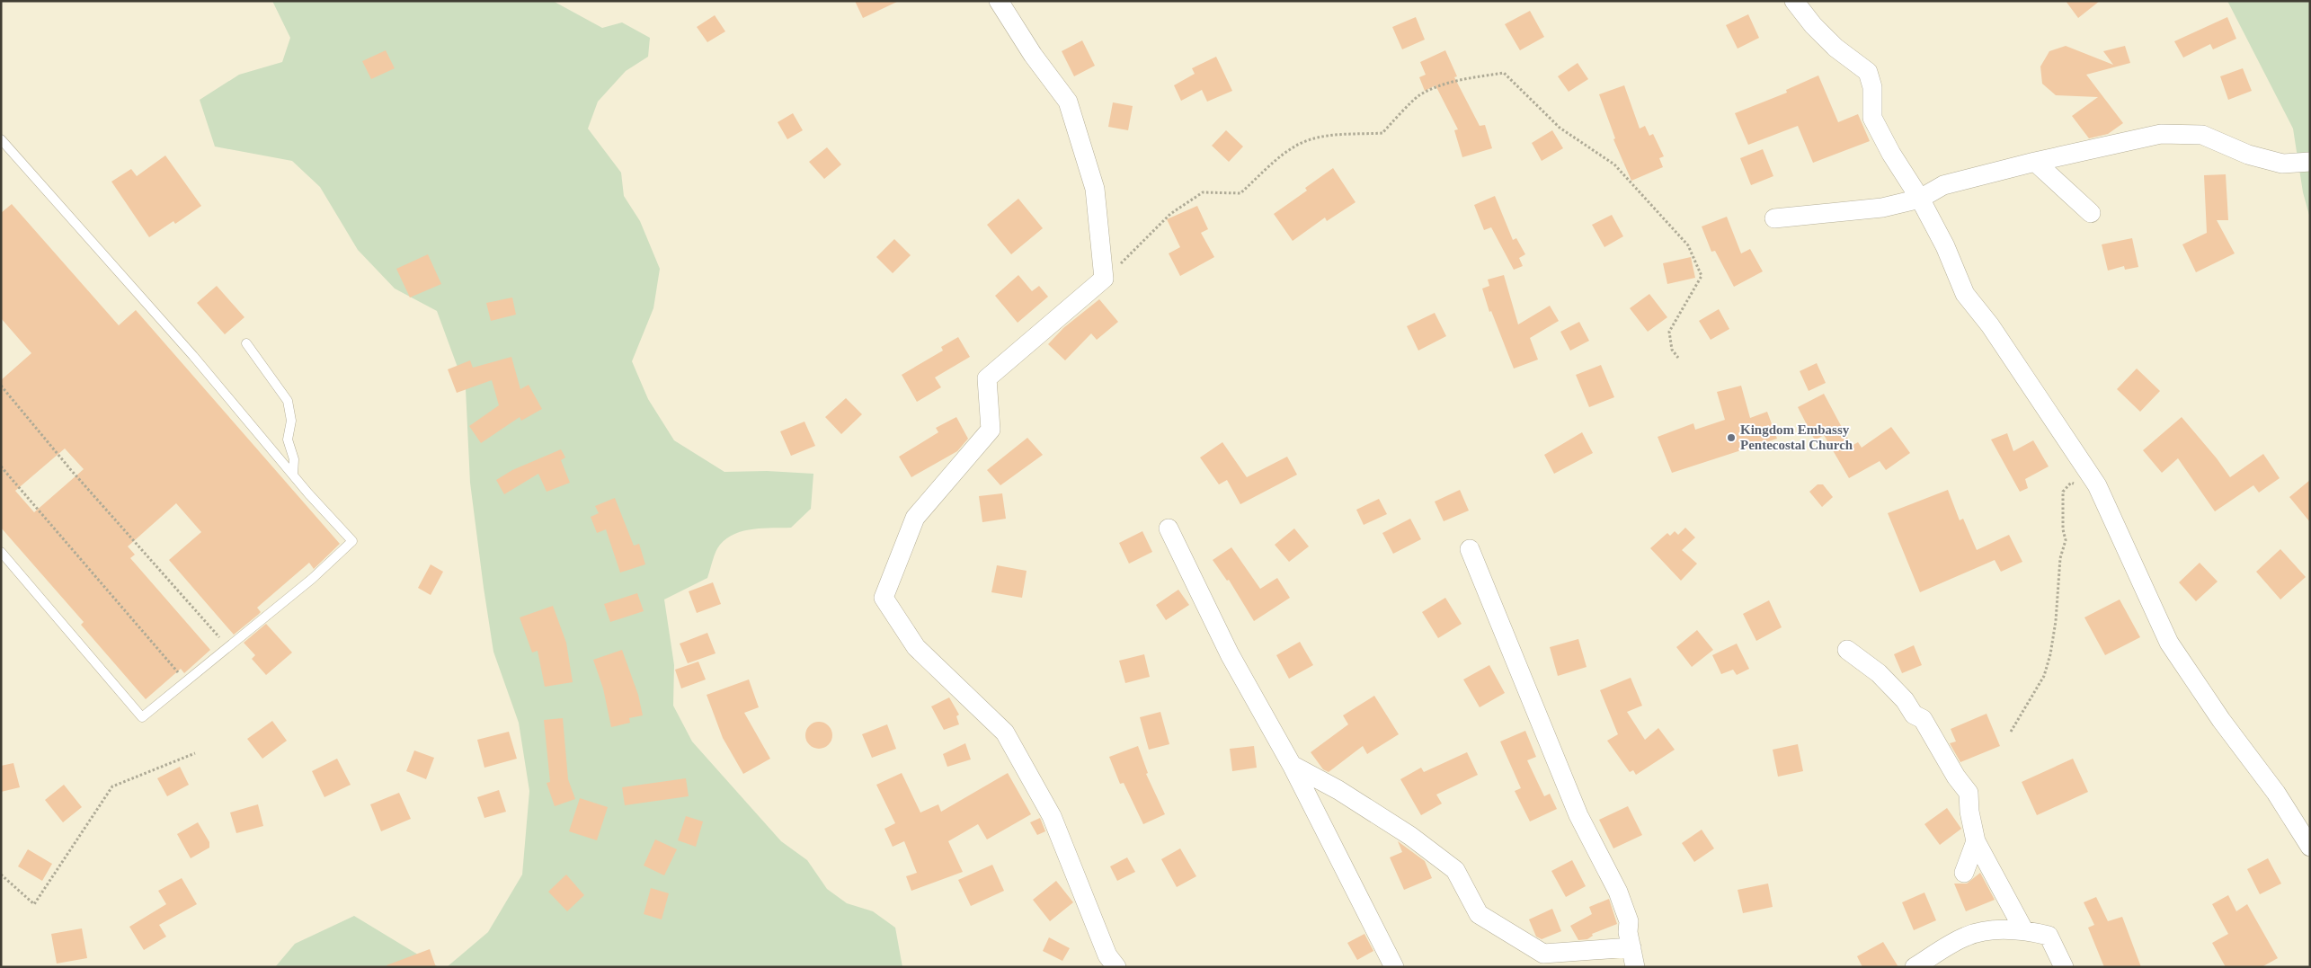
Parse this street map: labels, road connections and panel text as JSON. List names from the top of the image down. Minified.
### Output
{"places":["Kingdom Embassy Pentecostal Church"]}
